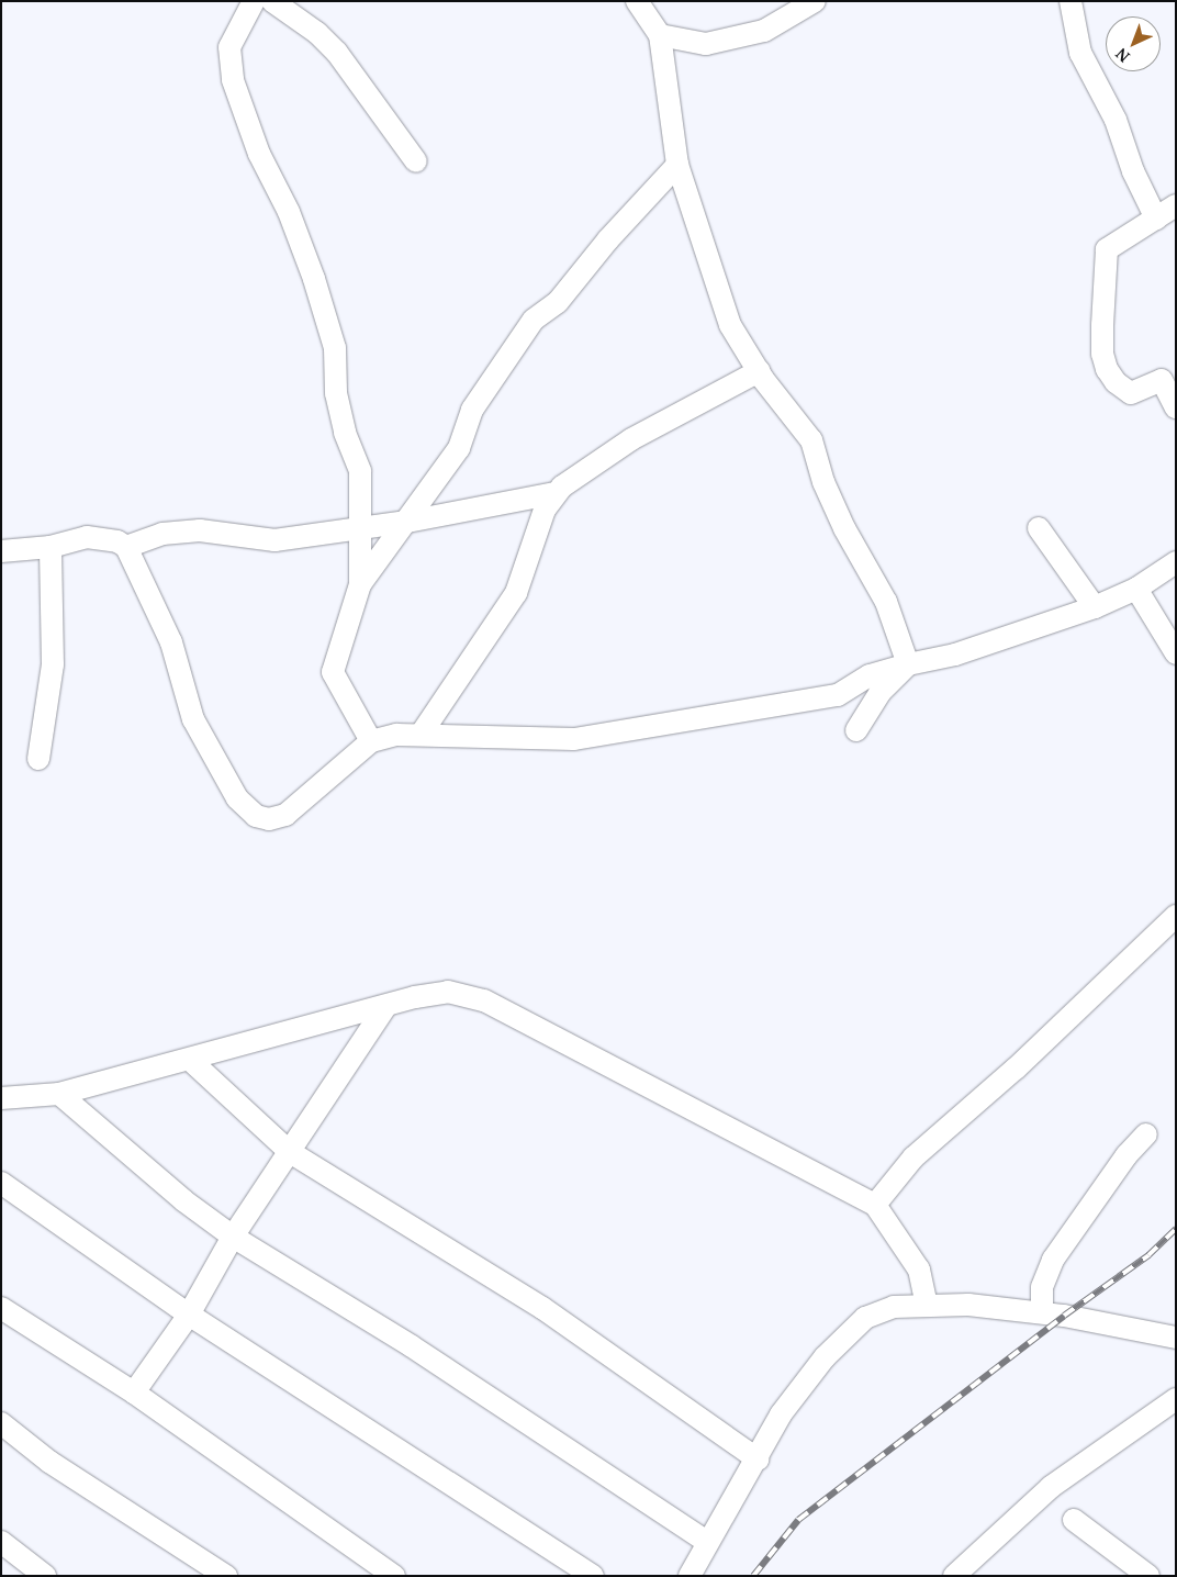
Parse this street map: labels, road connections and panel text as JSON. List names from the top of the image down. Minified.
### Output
{"north":"bottom left"}
